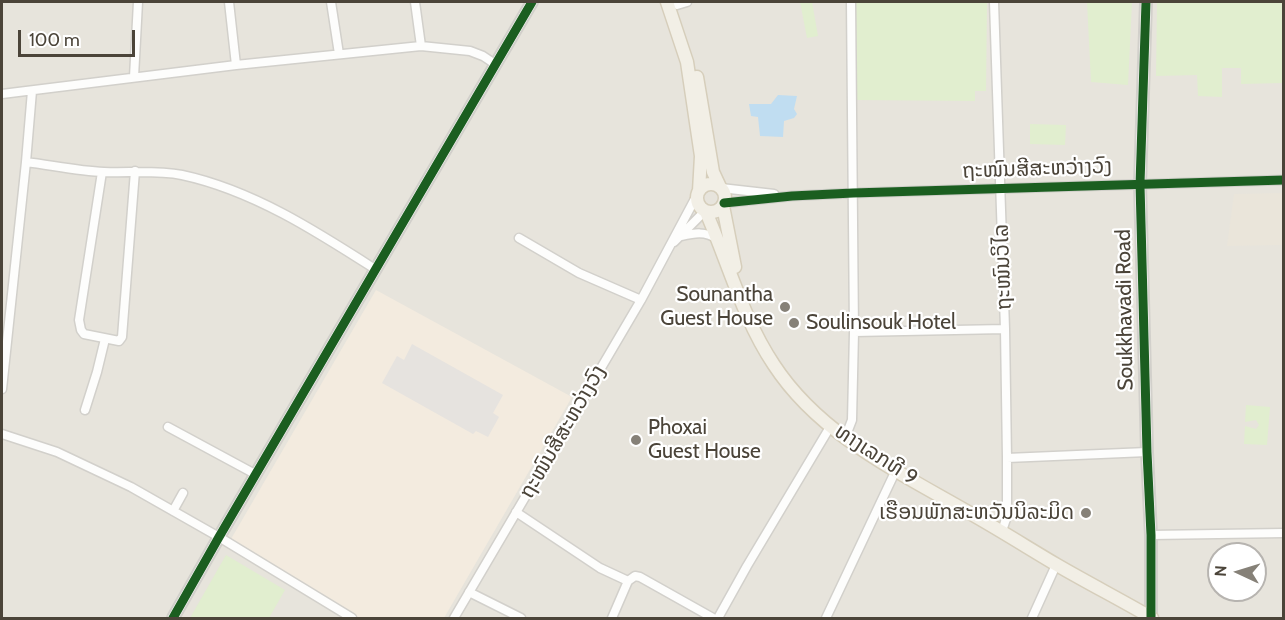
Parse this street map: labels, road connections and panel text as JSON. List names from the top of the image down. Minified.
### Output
{"streets":{"main road":["ທາງເລກທີ 9"],"street":["ຖະໜົນສີສະຫວ່າງວົງ","ຖະໜົນວິໄລ","Soukkhavadi Road"]},"crossings":[["ຖະໜົນສີສະຫວ່າງວົງ","ຖະໜົນວິໄລ"],["ຖະໜົນສີສະຫວ່າງວົງ","Soukkhavadi Road"],["ຖະໜົນວິໄລ","ທາງເລກທີ 9"],["Soukkhavadi Road","ທາງເລກທີ 9"]],"places":["Sounantha Guest House","Soulinsouk Hotel","Phoxai Guest House","ເຮືອນພັກສະຫວັນນິລະມິດ"],"scale_bar":"100 m","north":"left"}
